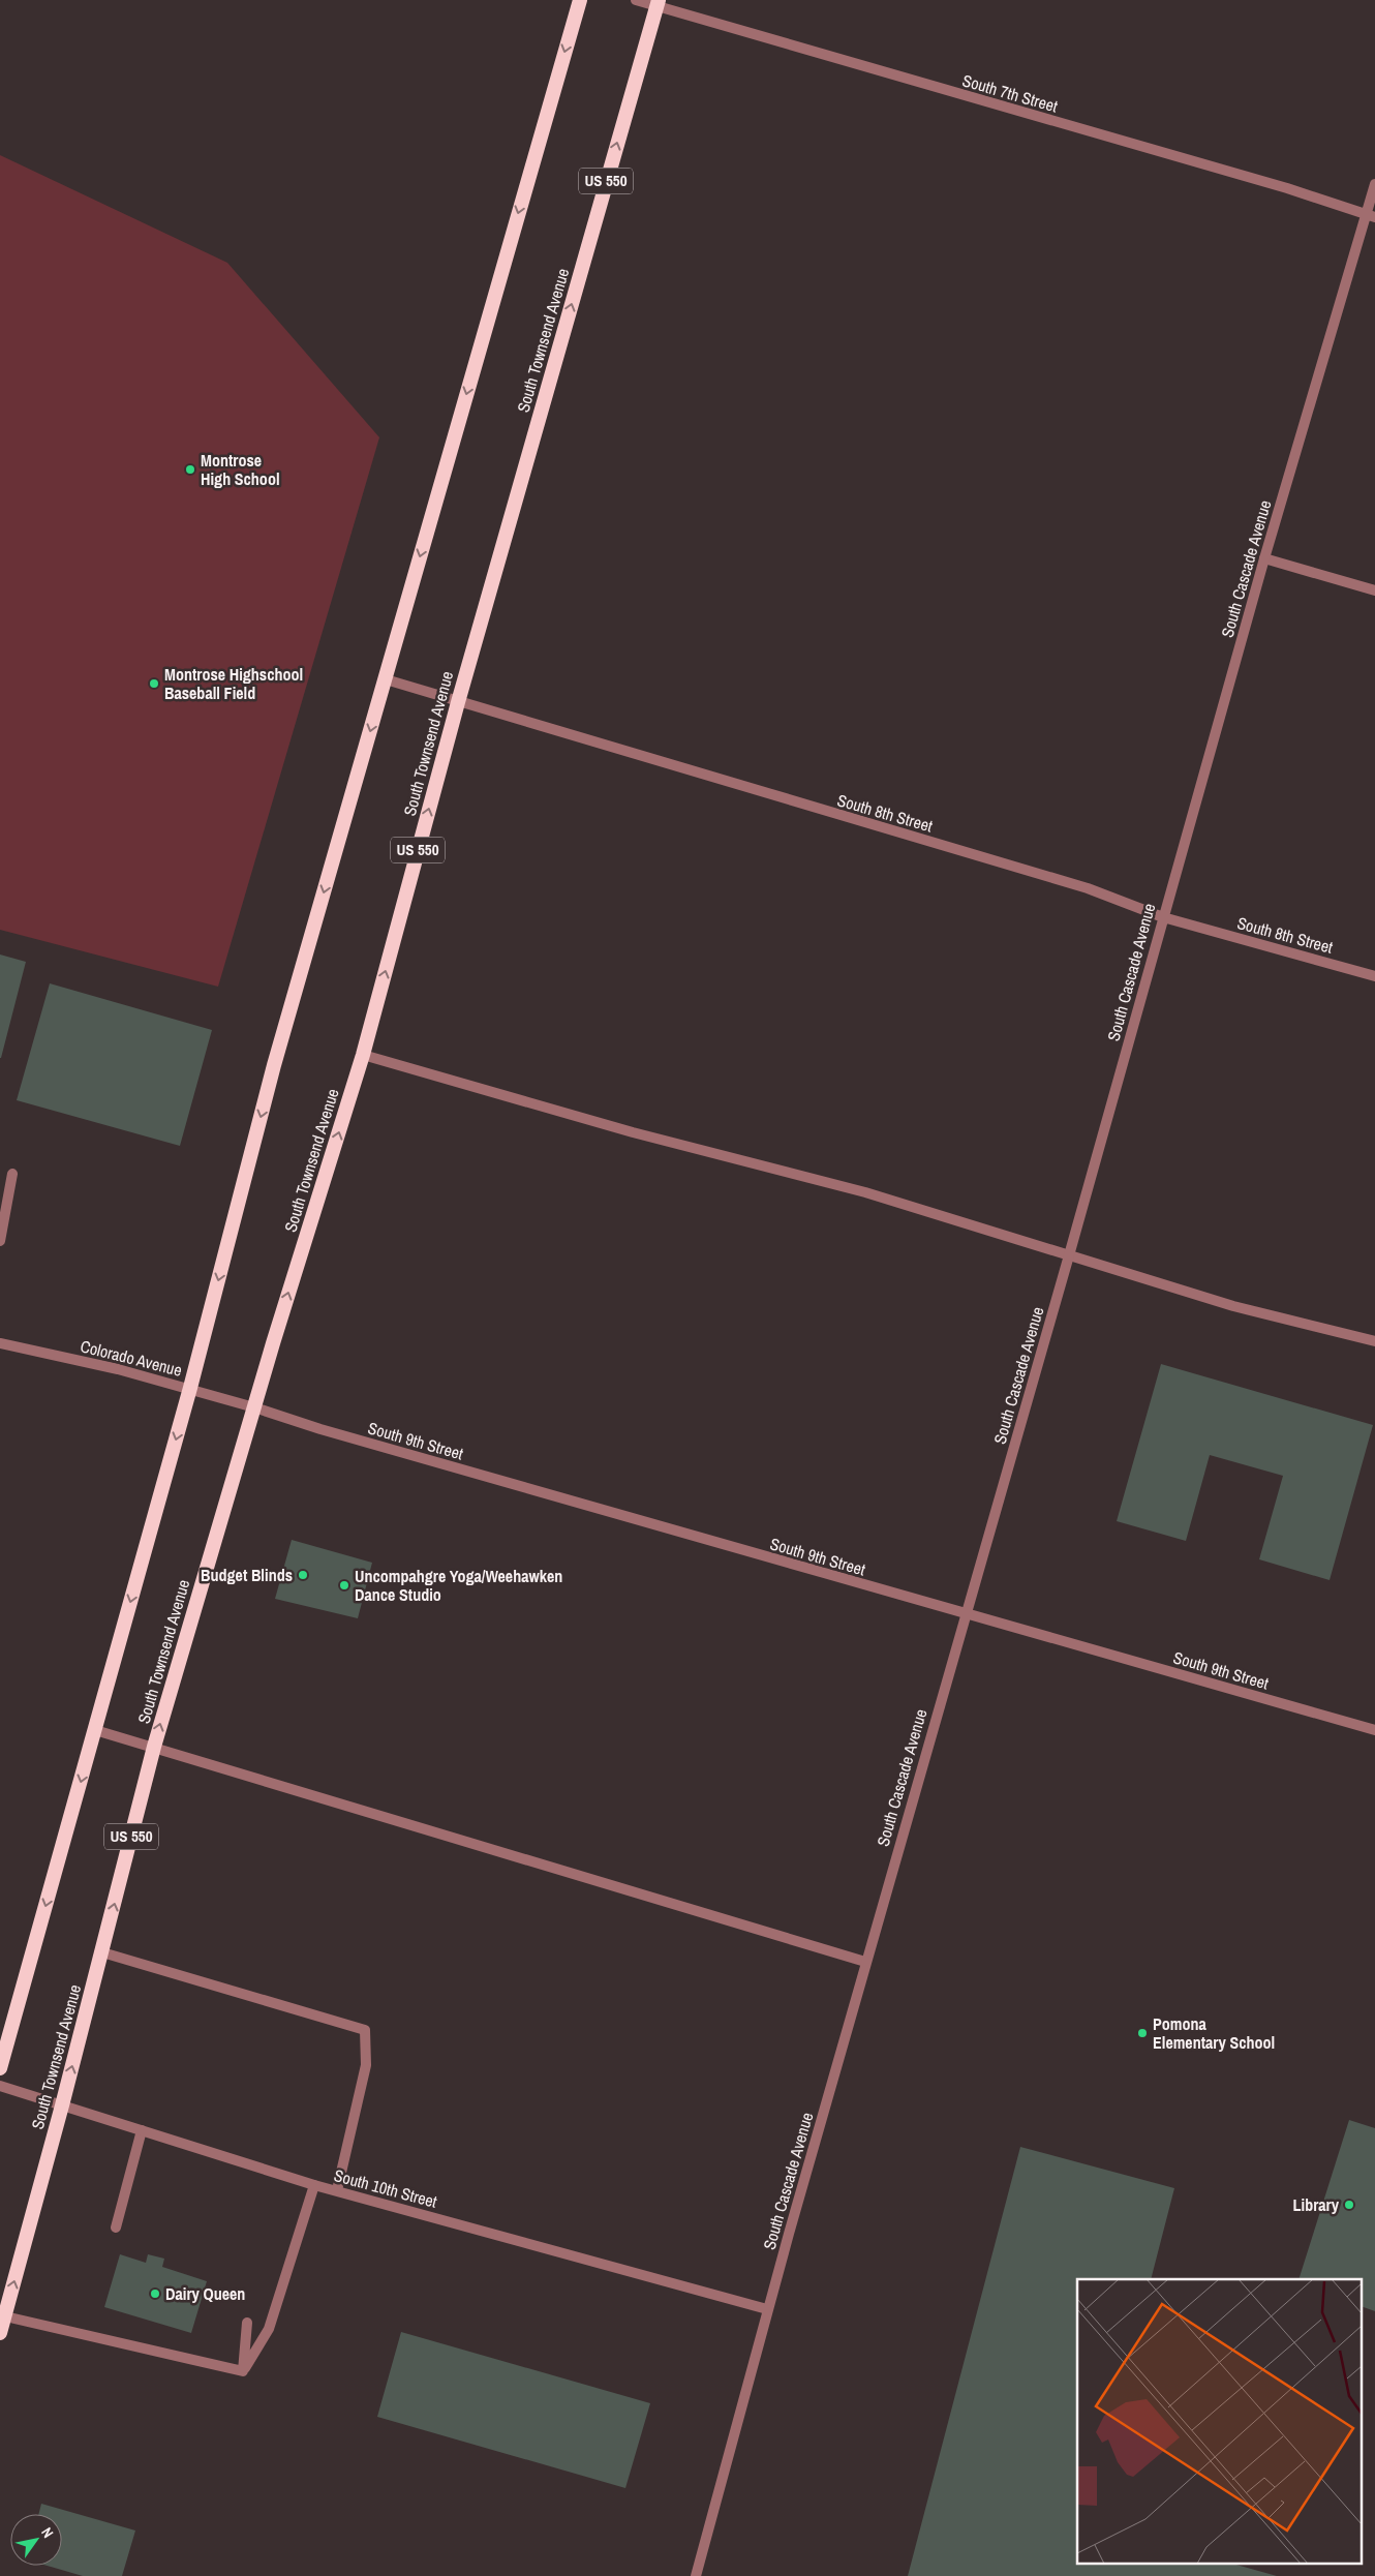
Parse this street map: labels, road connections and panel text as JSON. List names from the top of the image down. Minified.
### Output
{"streets":{"highway":["US 550","South Townsend Avenue"],"street":["South 7th Street","South Cascade Avenue","South 8th Street","Colorado Avenue","South 9th Street","South 10th Street"]},"crossings":[["South 7th Street","South Townsend Avenue"],["South 7th Street","South Cascade Avenue"],["South Townsend Avenue","South 8th Street"],["South Townsend Avenue","Colorado Avenue"],["South Townsend Avenue","South 9th Street"],["South Townsend Avenue","South 10th Street"],["South Cascade Avenue","South 8th Street"],["South Cascade Avenue","South 9th Street"],["South Cascade Avenue","South 10th Street"],["Colorado Avenue","South 9th Street"]],"places":["Montrose High School","Montrose Highschool Baseball Field","Budget Blinds","Uncompahgre Yoga/Weehawken Dance Studio","Pomona Elementary School","Library","Dairy Queen"],"north":"top right"}
